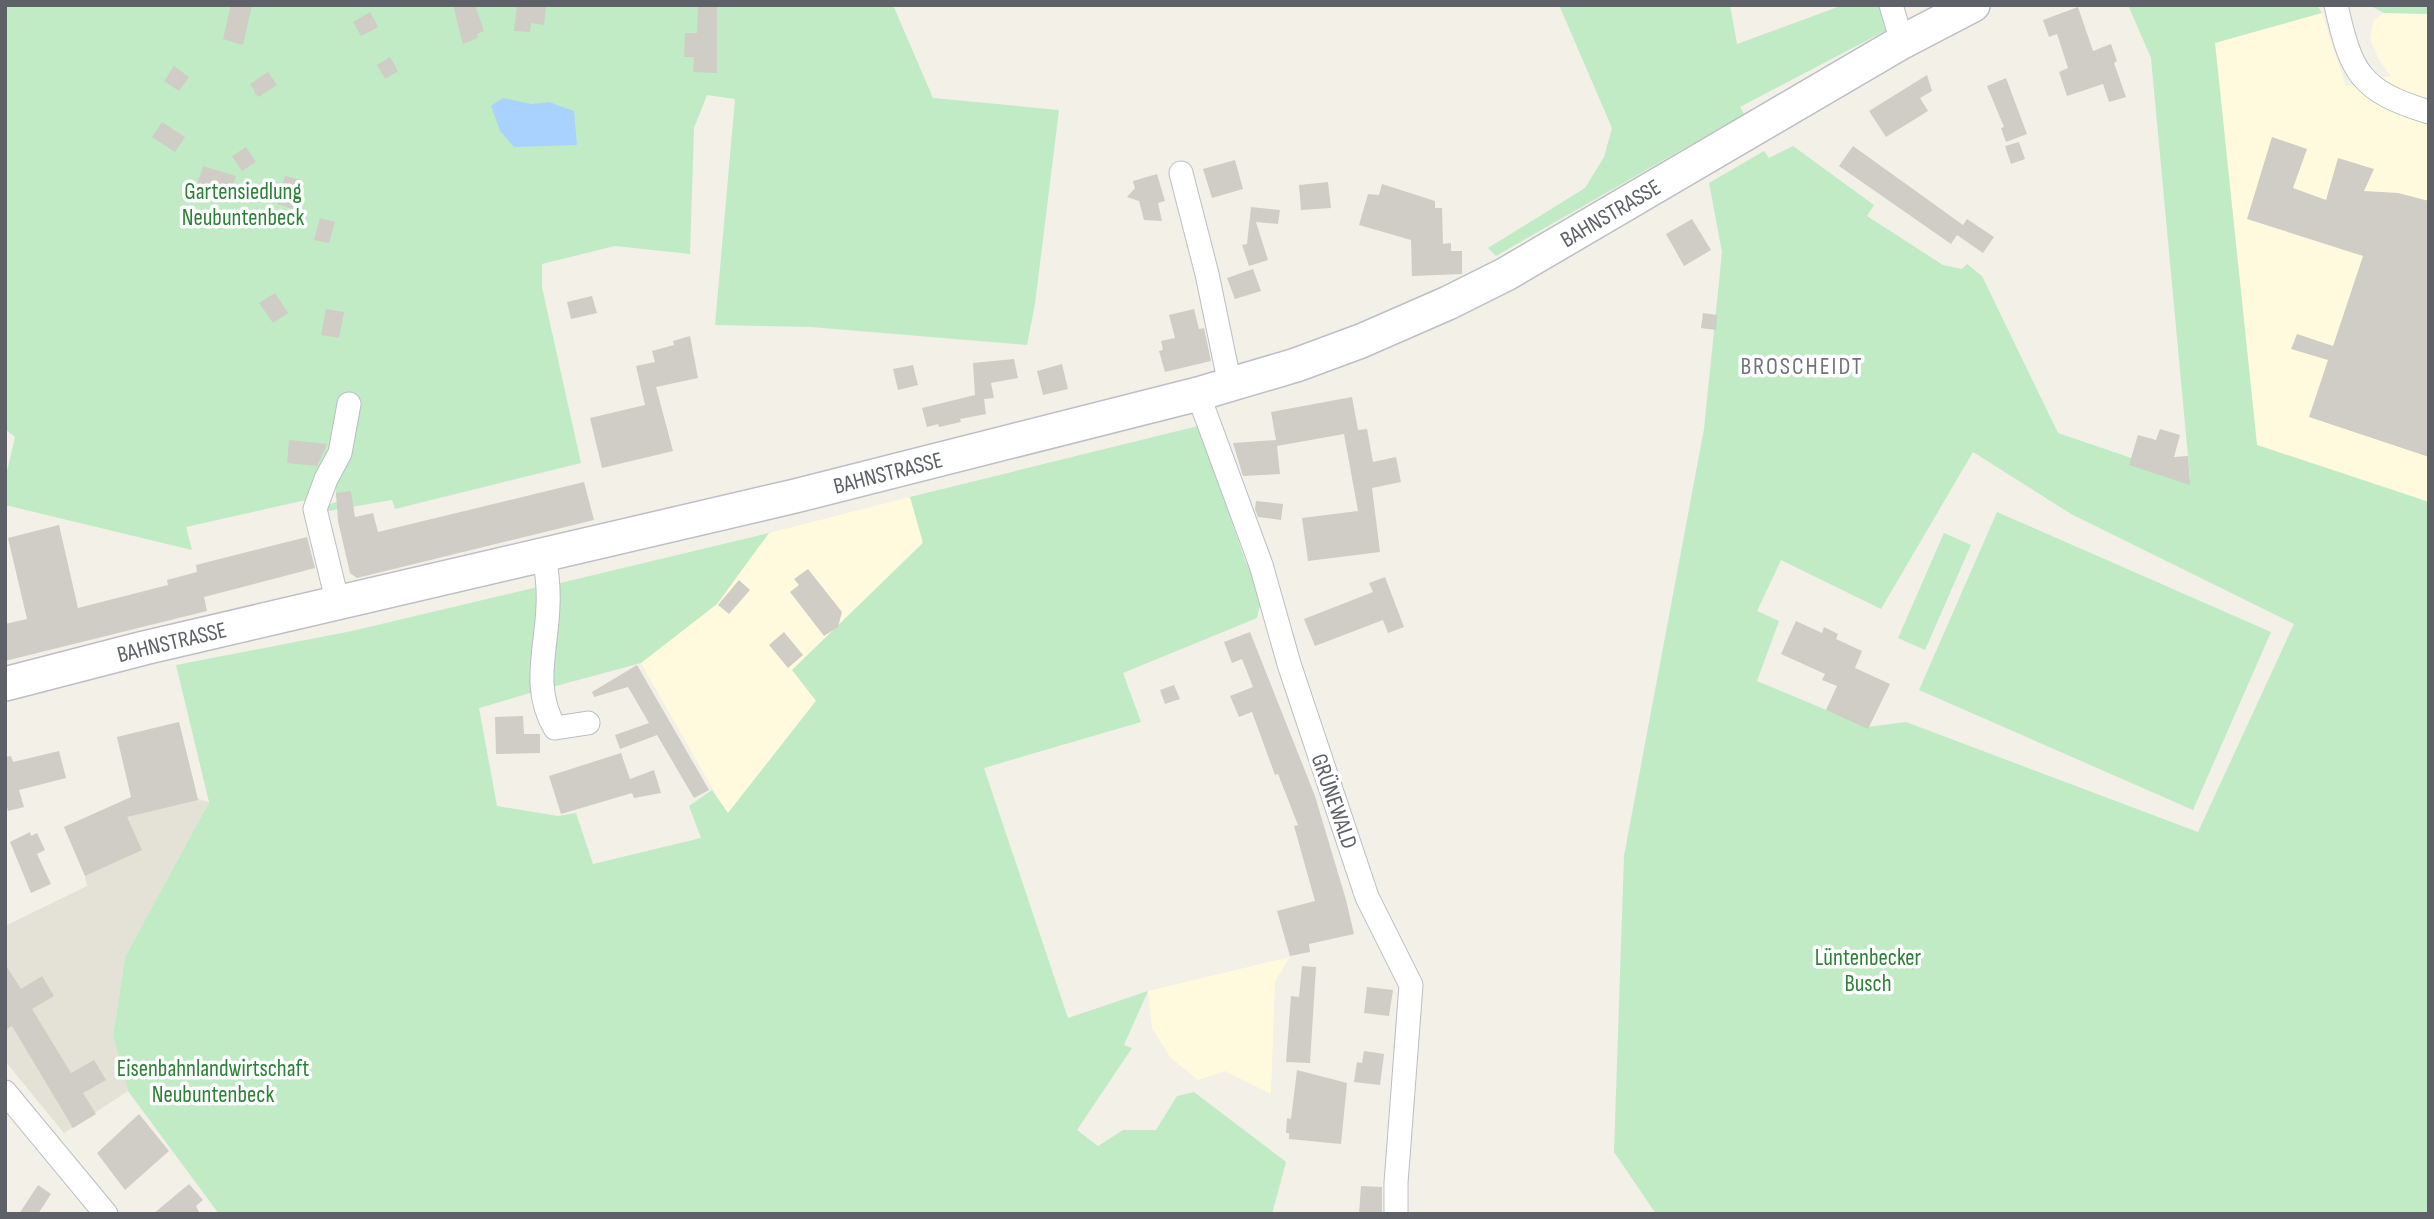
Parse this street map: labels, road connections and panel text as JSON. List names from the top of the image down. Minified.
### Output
{"streets":{"main road":["BAHNSTRASSE"],"street":["GRÜNEWALD"]},"crossings":[["BAHNSTRASSE","GRÜNEWALD"]],"districts":["BROSCHEIDT"],"parks":["Gartensiedlung Neubuntenbeck","Lüntenbecker Busch","Eisenbahnlandwirtschaft Neubuntenbeck"]}
